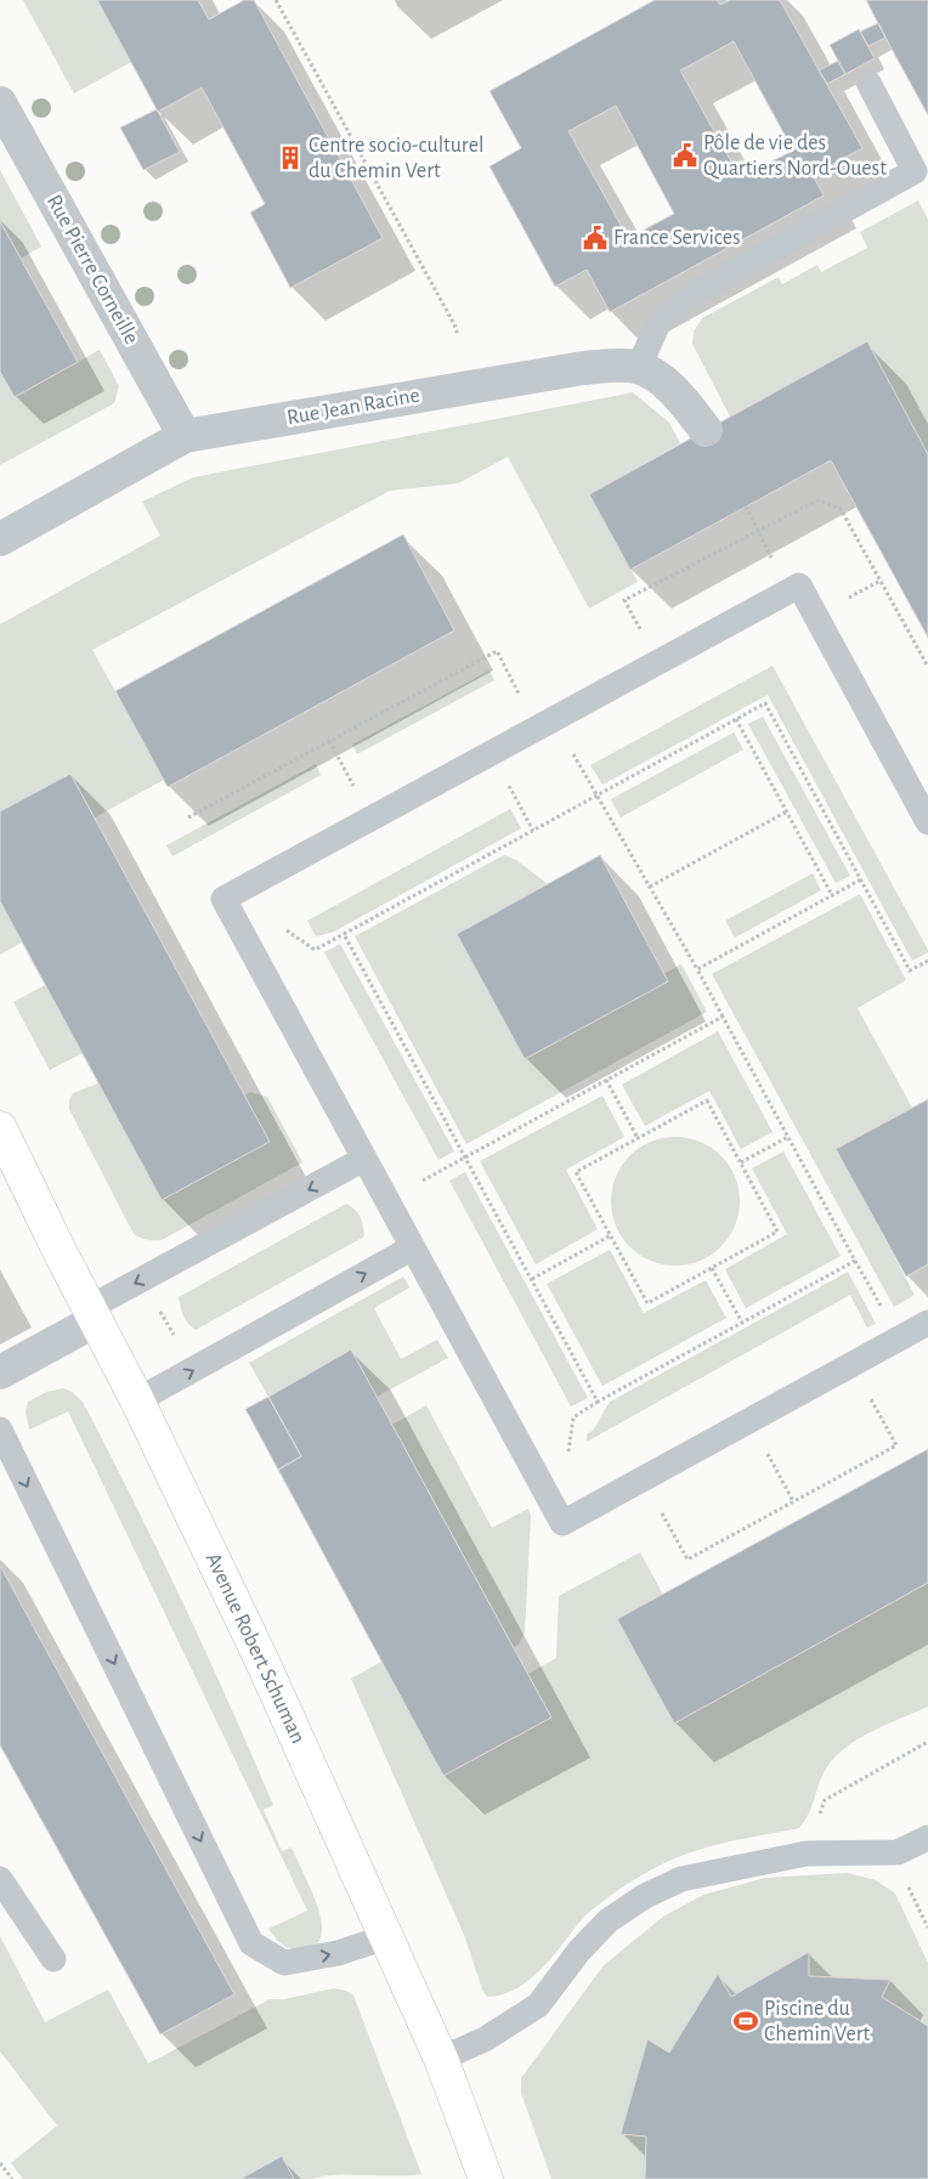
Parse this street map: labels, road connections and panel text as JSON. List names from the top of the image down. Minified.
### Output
{"streets":{"street":["Rue Pierre Corneille","Rue Jean Racine","Avenue Robert Schuman"]},"crossings":[["Rue Pierre Corneille","Rue Jean Racine"]],"places":{"public building":["Pôle de vie des Quartiers Nord-Ouest","France Services"],"building":["Centre socio-culturel du Chemin Vert"],"sports":["Piscine du Chemin Vert"]}}
